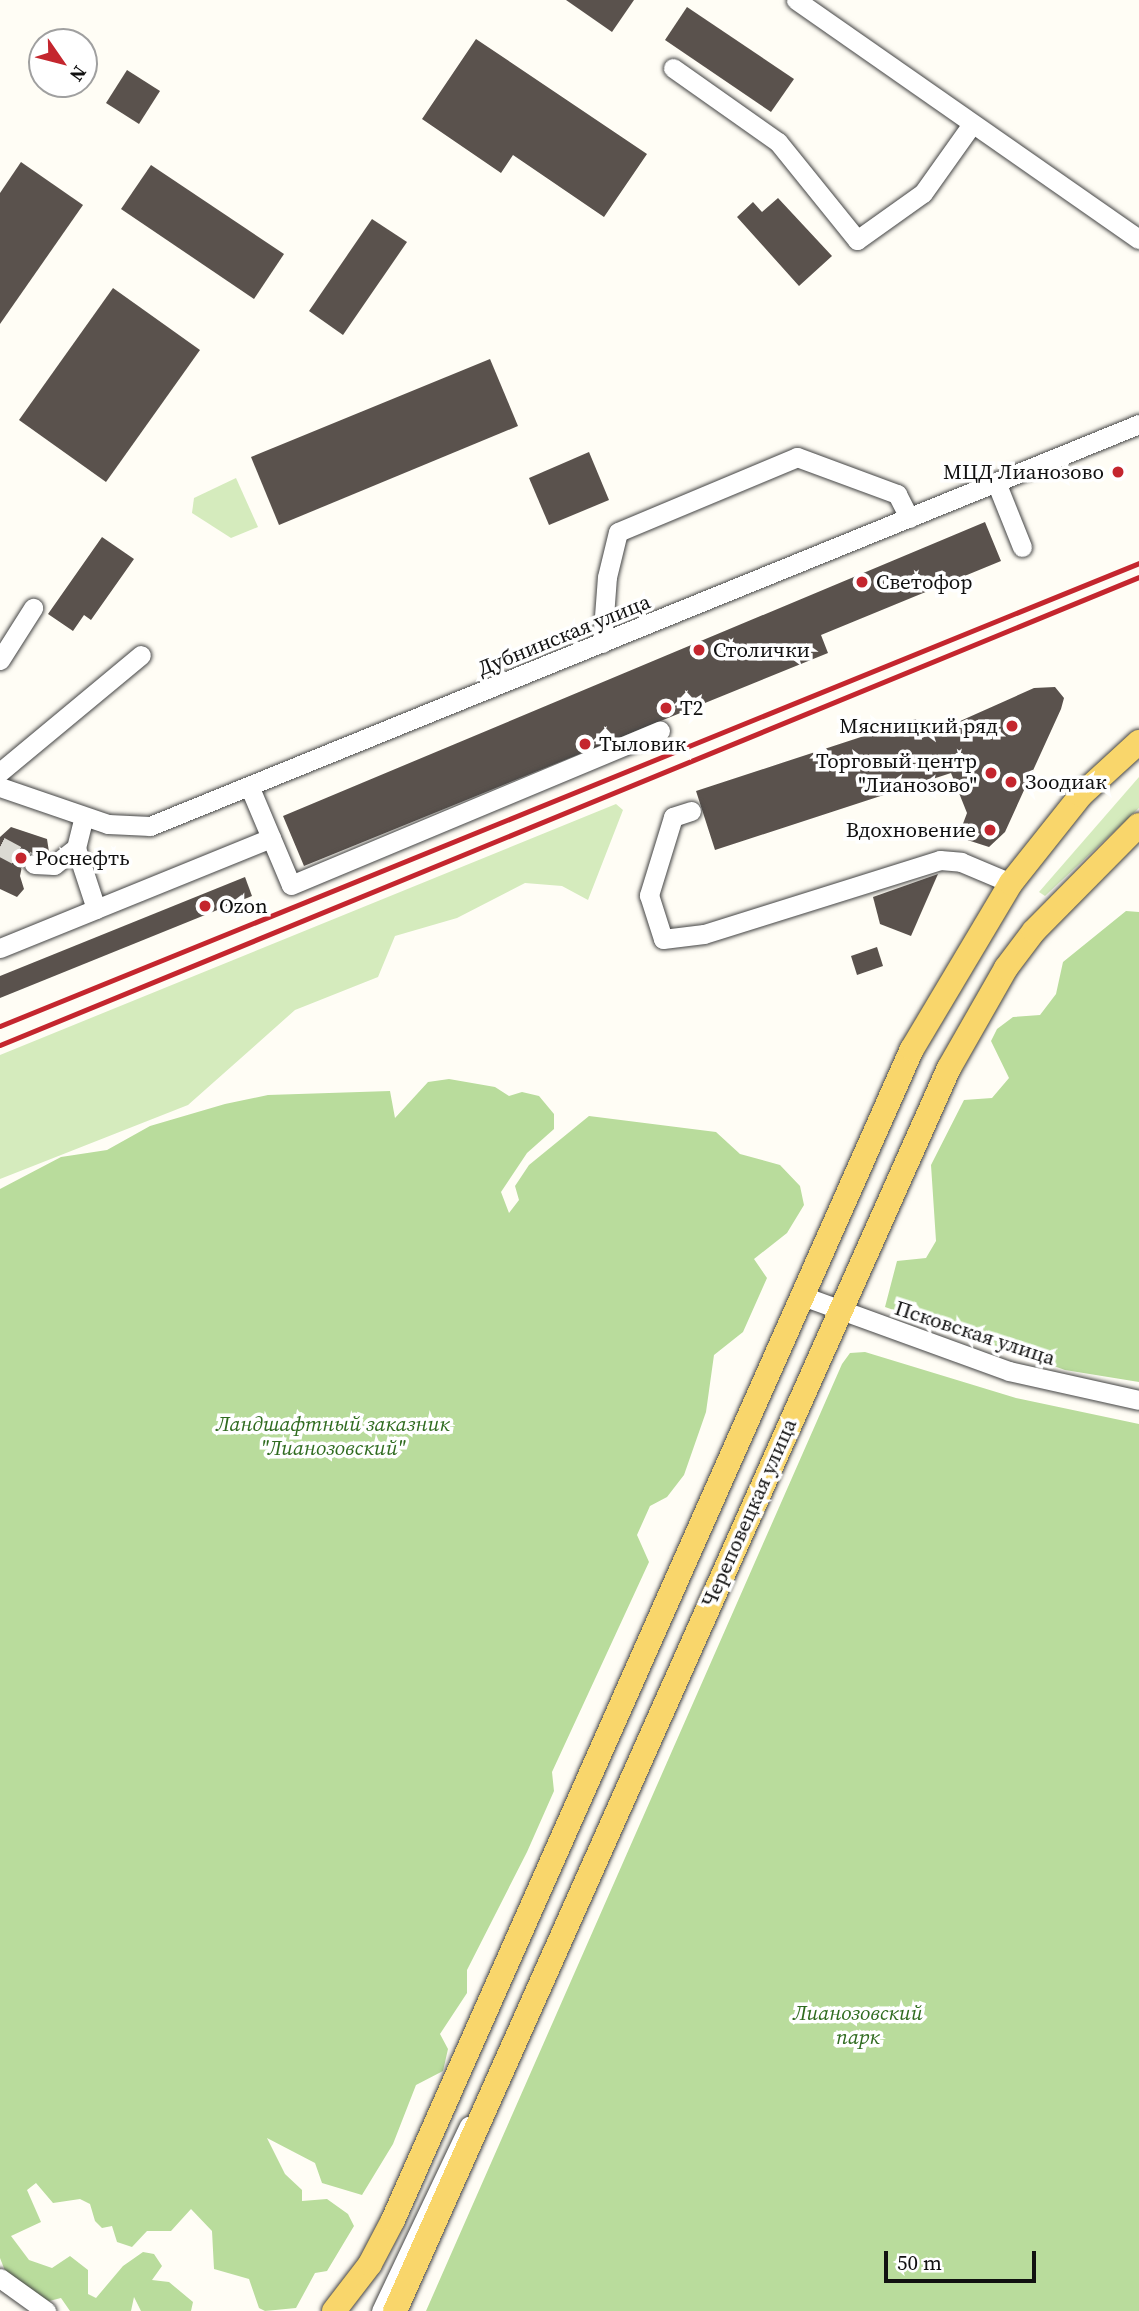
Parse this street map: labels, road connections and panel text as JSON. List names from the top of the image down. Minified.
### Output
{"streets":{"main road":["Череповецкая улица"],"street":["Дубнинская улица","Псковская улица"]},"crossings":[["Псковская улица","Череповецкая улица"]],"parks":["Ландшафтный заказник \"Лианозовский\"","Лианозовский парк"],"places":["МЦД Лианозово","Светофор","Столички","T2","Мясницкий ряд","Тыловик","Торговый центр \"Лианозово\"","Зоодиак","Вдохновение","Роснефть","Ozon"],"scale_bar":"50 m","north":"bottom right"}
